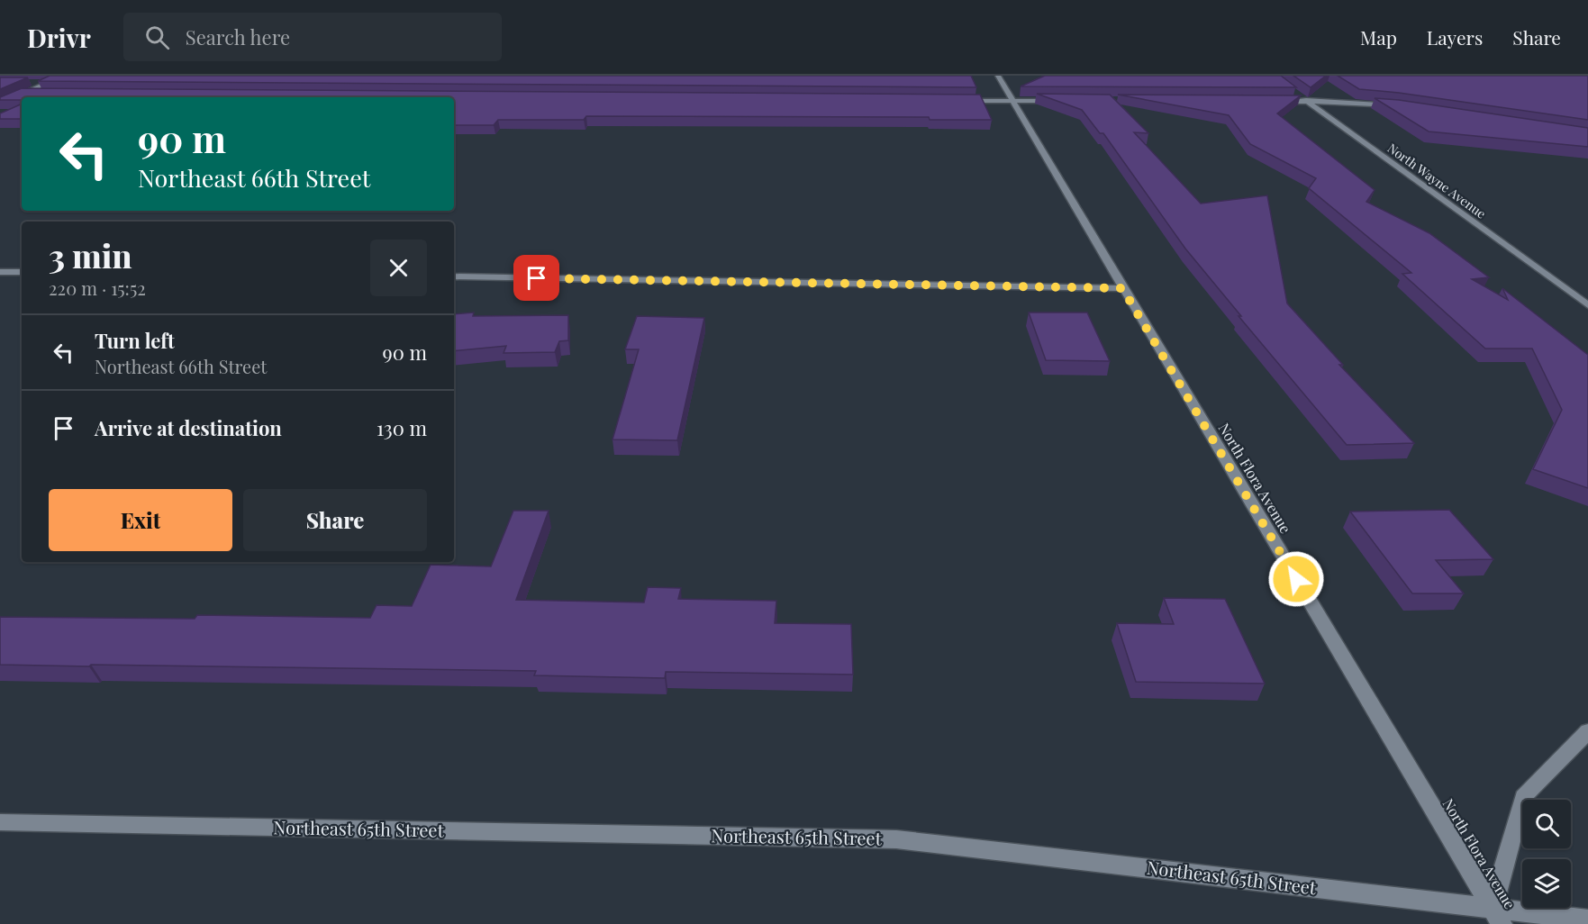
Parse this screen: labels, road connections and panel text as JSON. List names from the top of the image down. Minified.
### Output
{"streets":{"street":["North Wayne Avenue","North Flora Avenue","Northeast 65th Street"]},"crossings":[["North Flora Avenue","Northeast 65th Street"]],"page":{"header":"Drivr","search":"Search here","nav":["Map","Layers","Share"],"turn":["90 m","Northeast 66th Street"],"heading":["3 min","220 m · 15:52"],"list":[{"name":"Turn left","note":"Northeast 66th Street","value":"90 m"},{"name":"Arrive at destination","value":"130 m"}],"buttons":["Exit","Share"]}}
